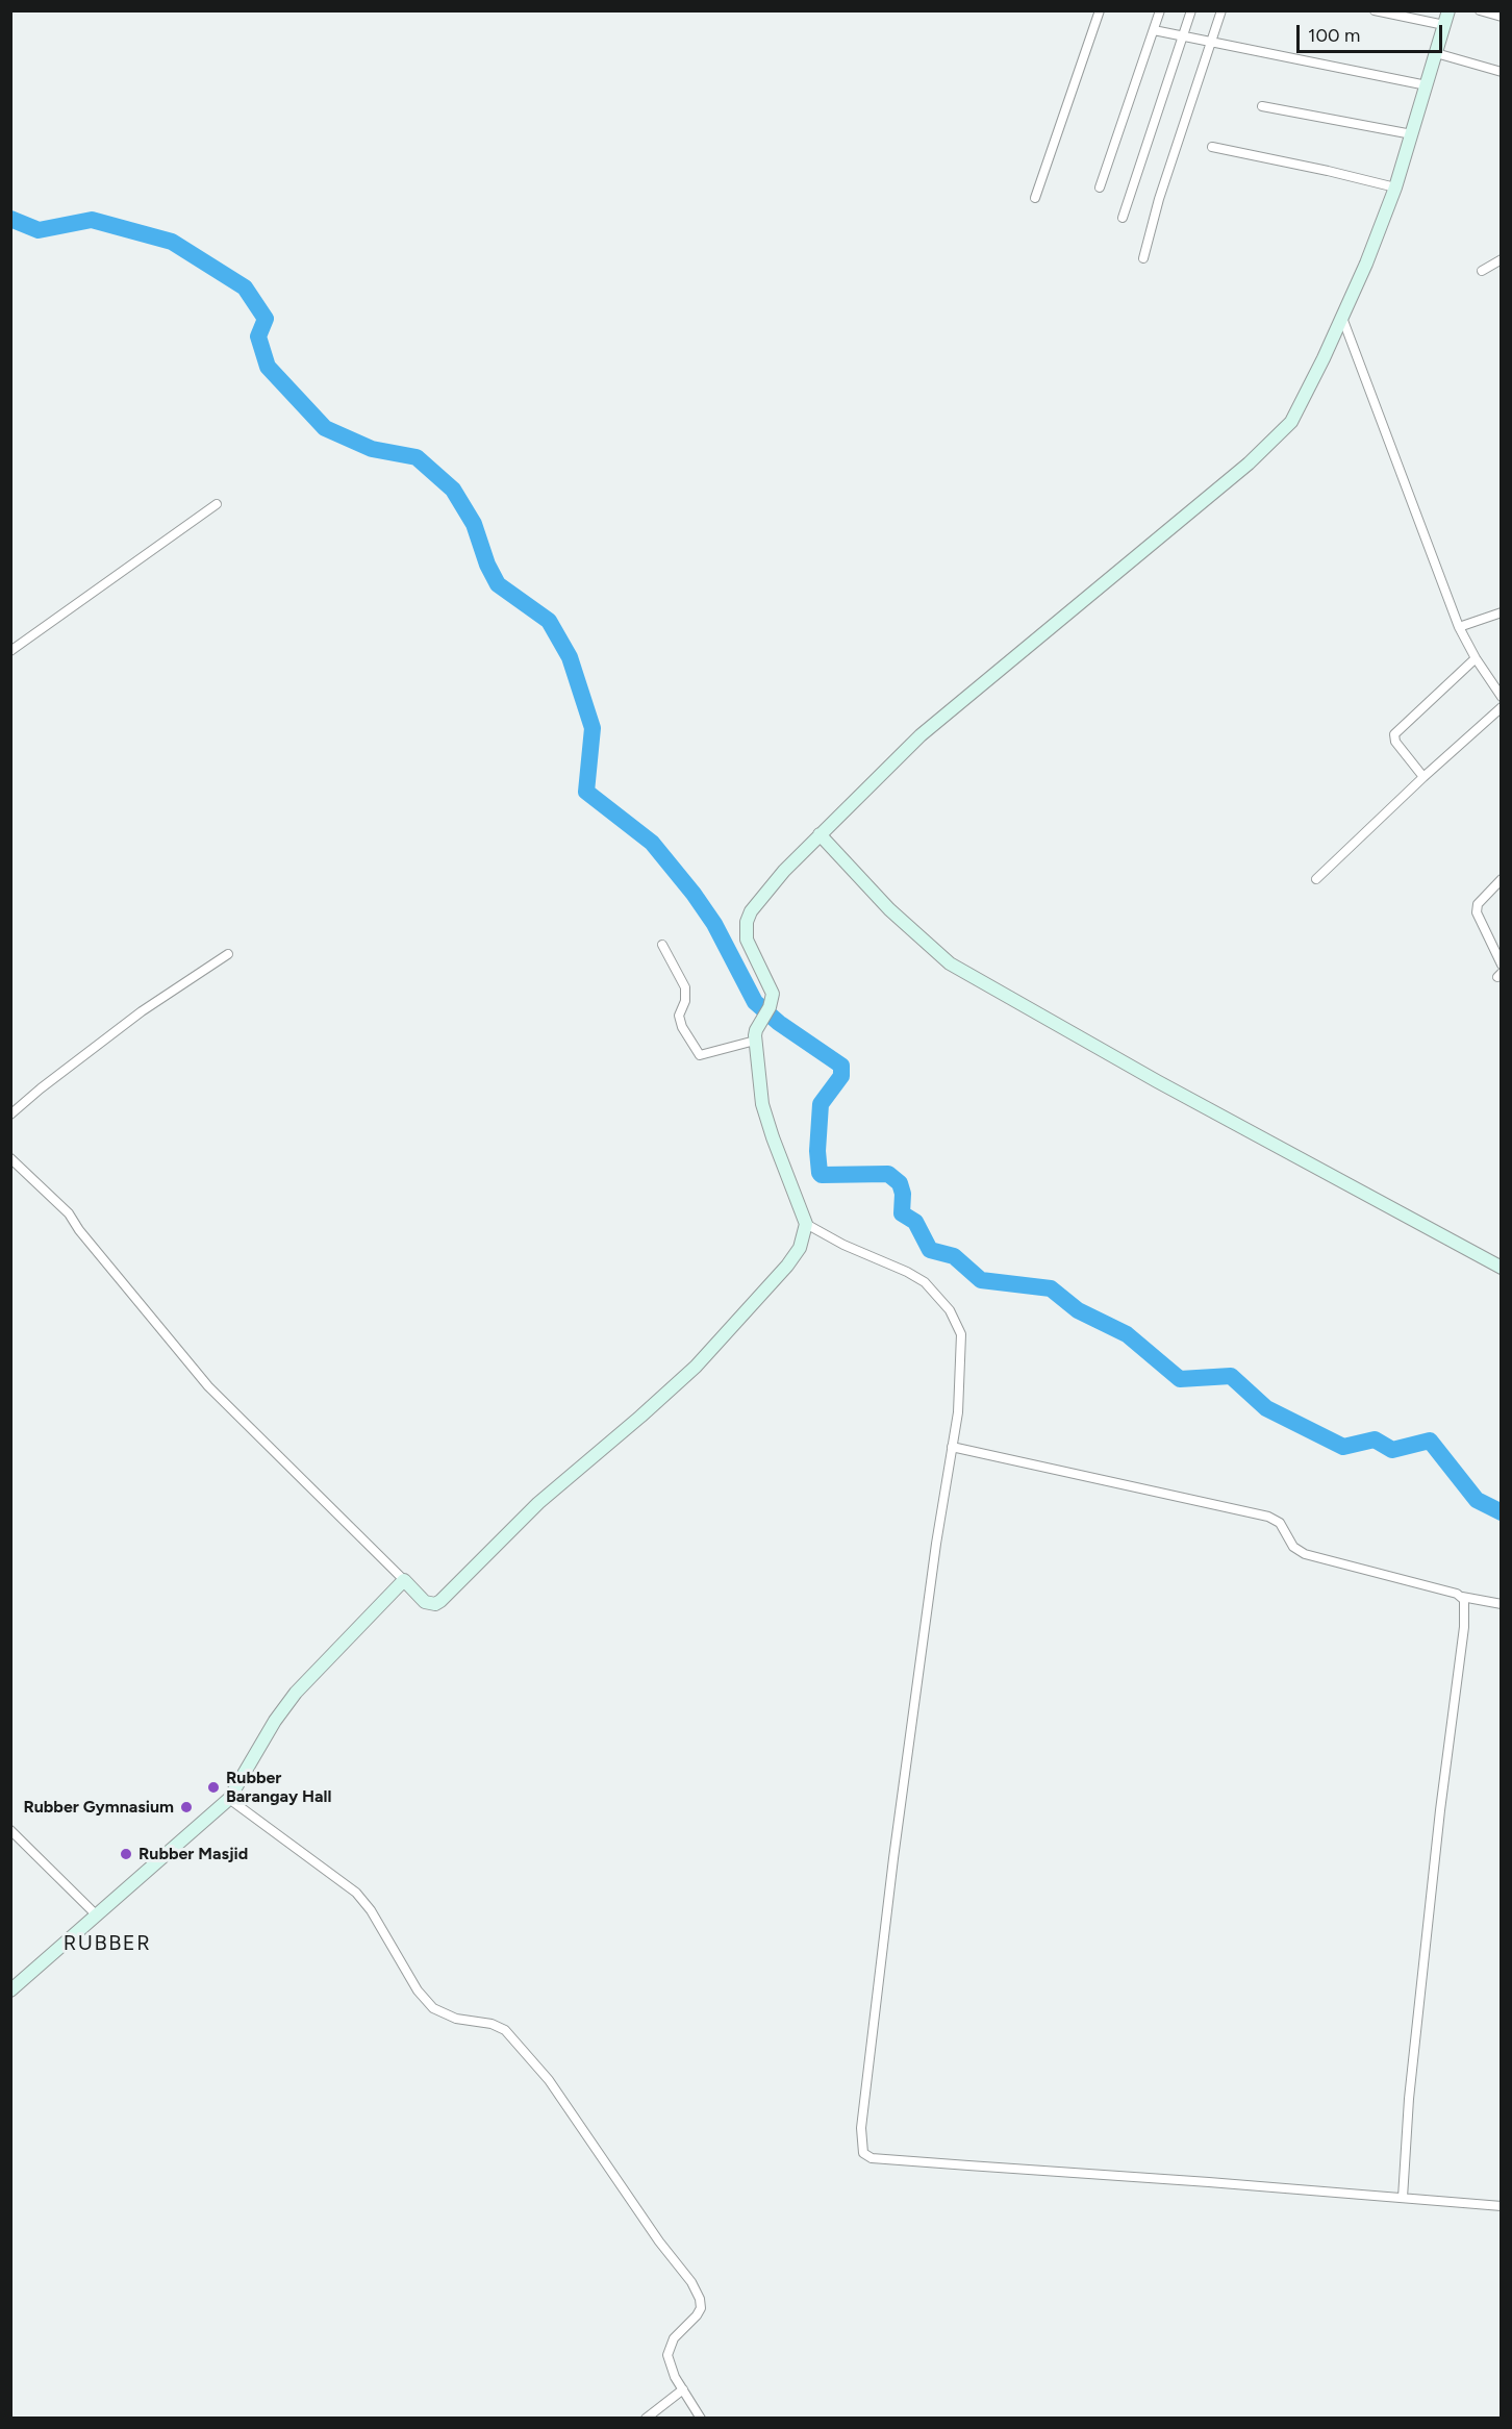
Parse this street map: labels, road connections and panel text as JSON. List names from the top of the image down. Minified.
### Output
{"districts":["RUBBER"],"places":["Rubber Barangay Hall","Rubber Gymnasium","Rubber Masjid"],"scale_bar":"100 m"}
